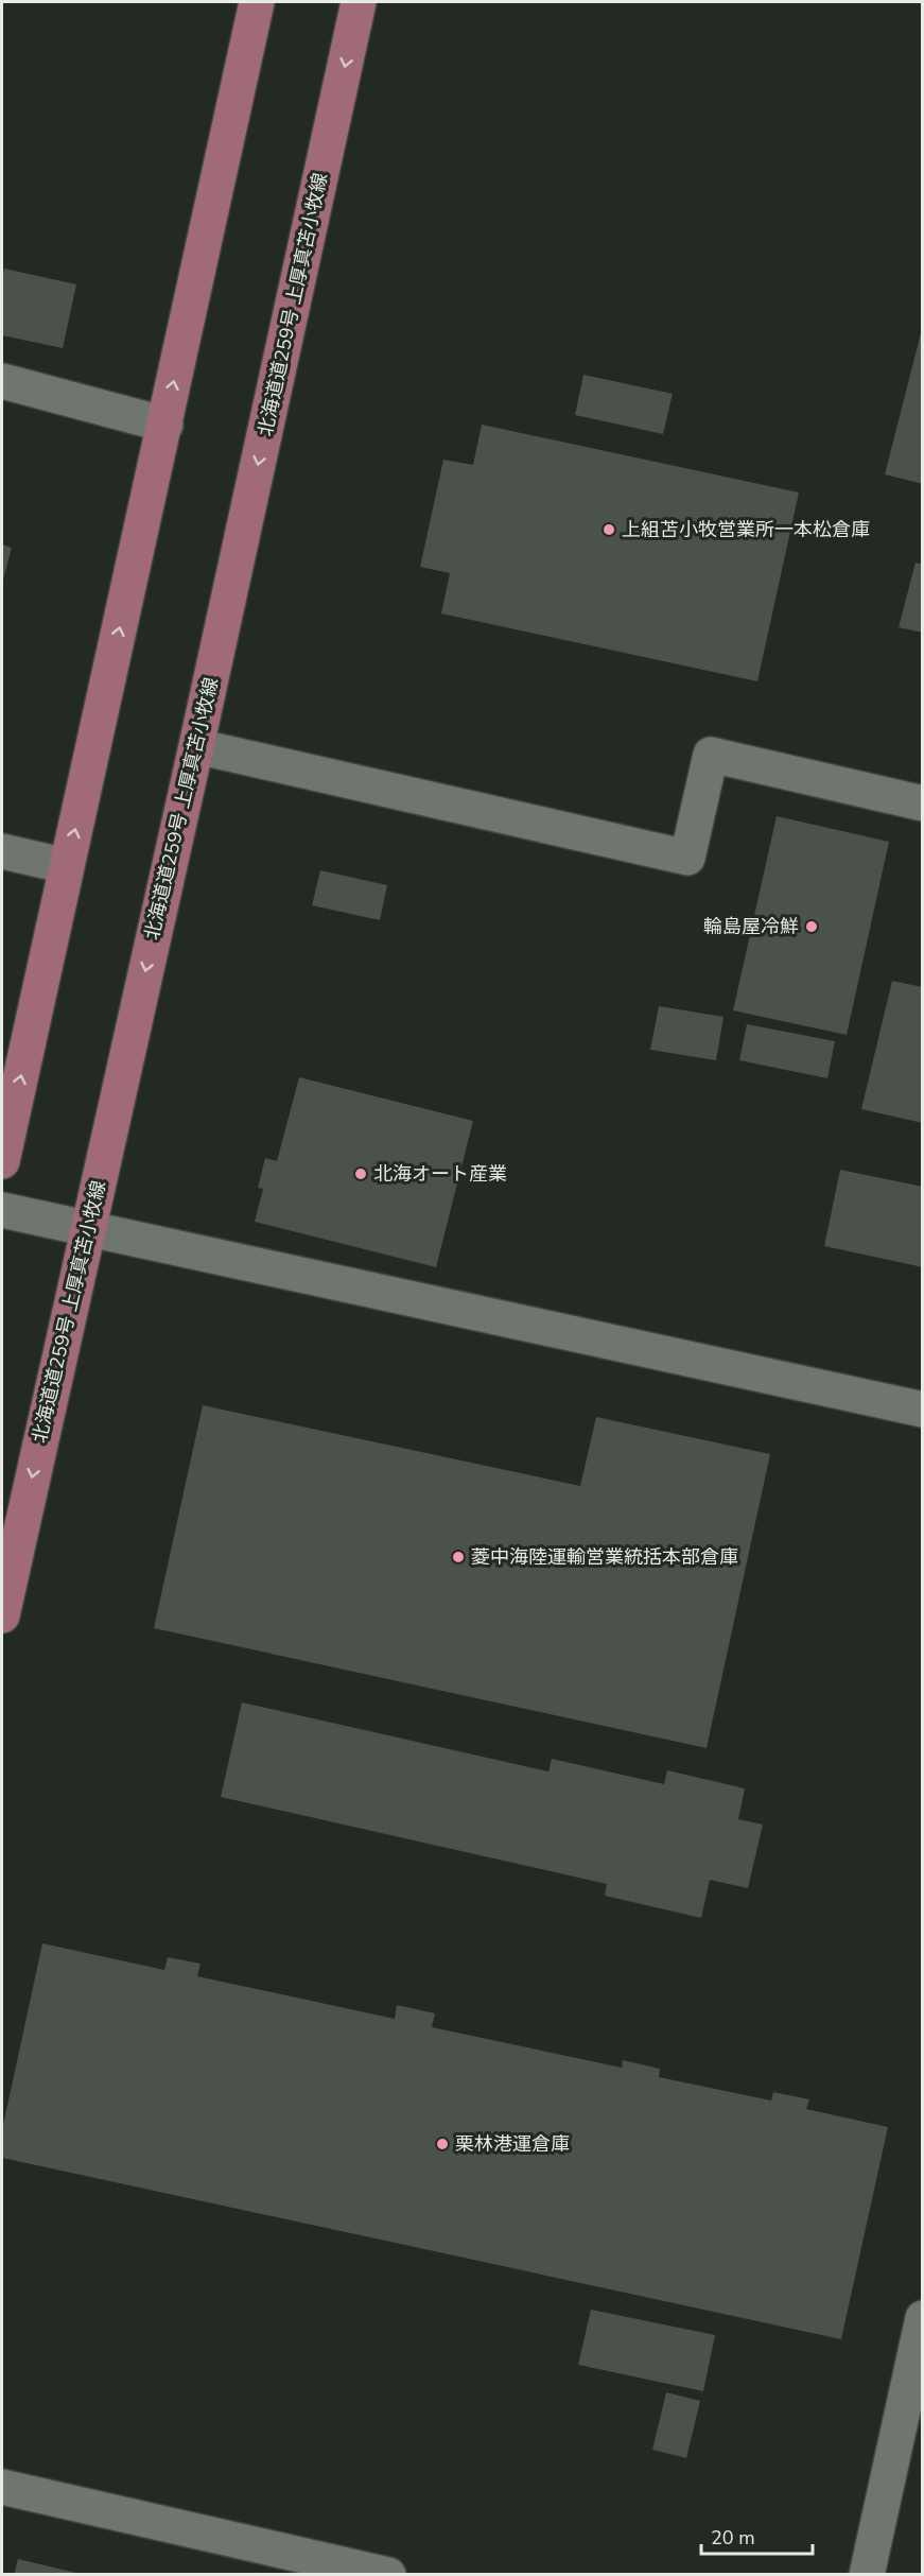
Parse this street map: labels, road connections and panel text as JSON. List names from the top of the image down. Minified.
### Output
{"streets":{"main road":["北海道道259号 上厚真苫小牧線"]},"places":["上組苫小牧営業所一本松倉庫","輪島屋冷鮮","北海オート産業","菱中海陸運輸営業統括本部倉庫","栗林港運倉庫"],"scale_bar":"20 m"}
